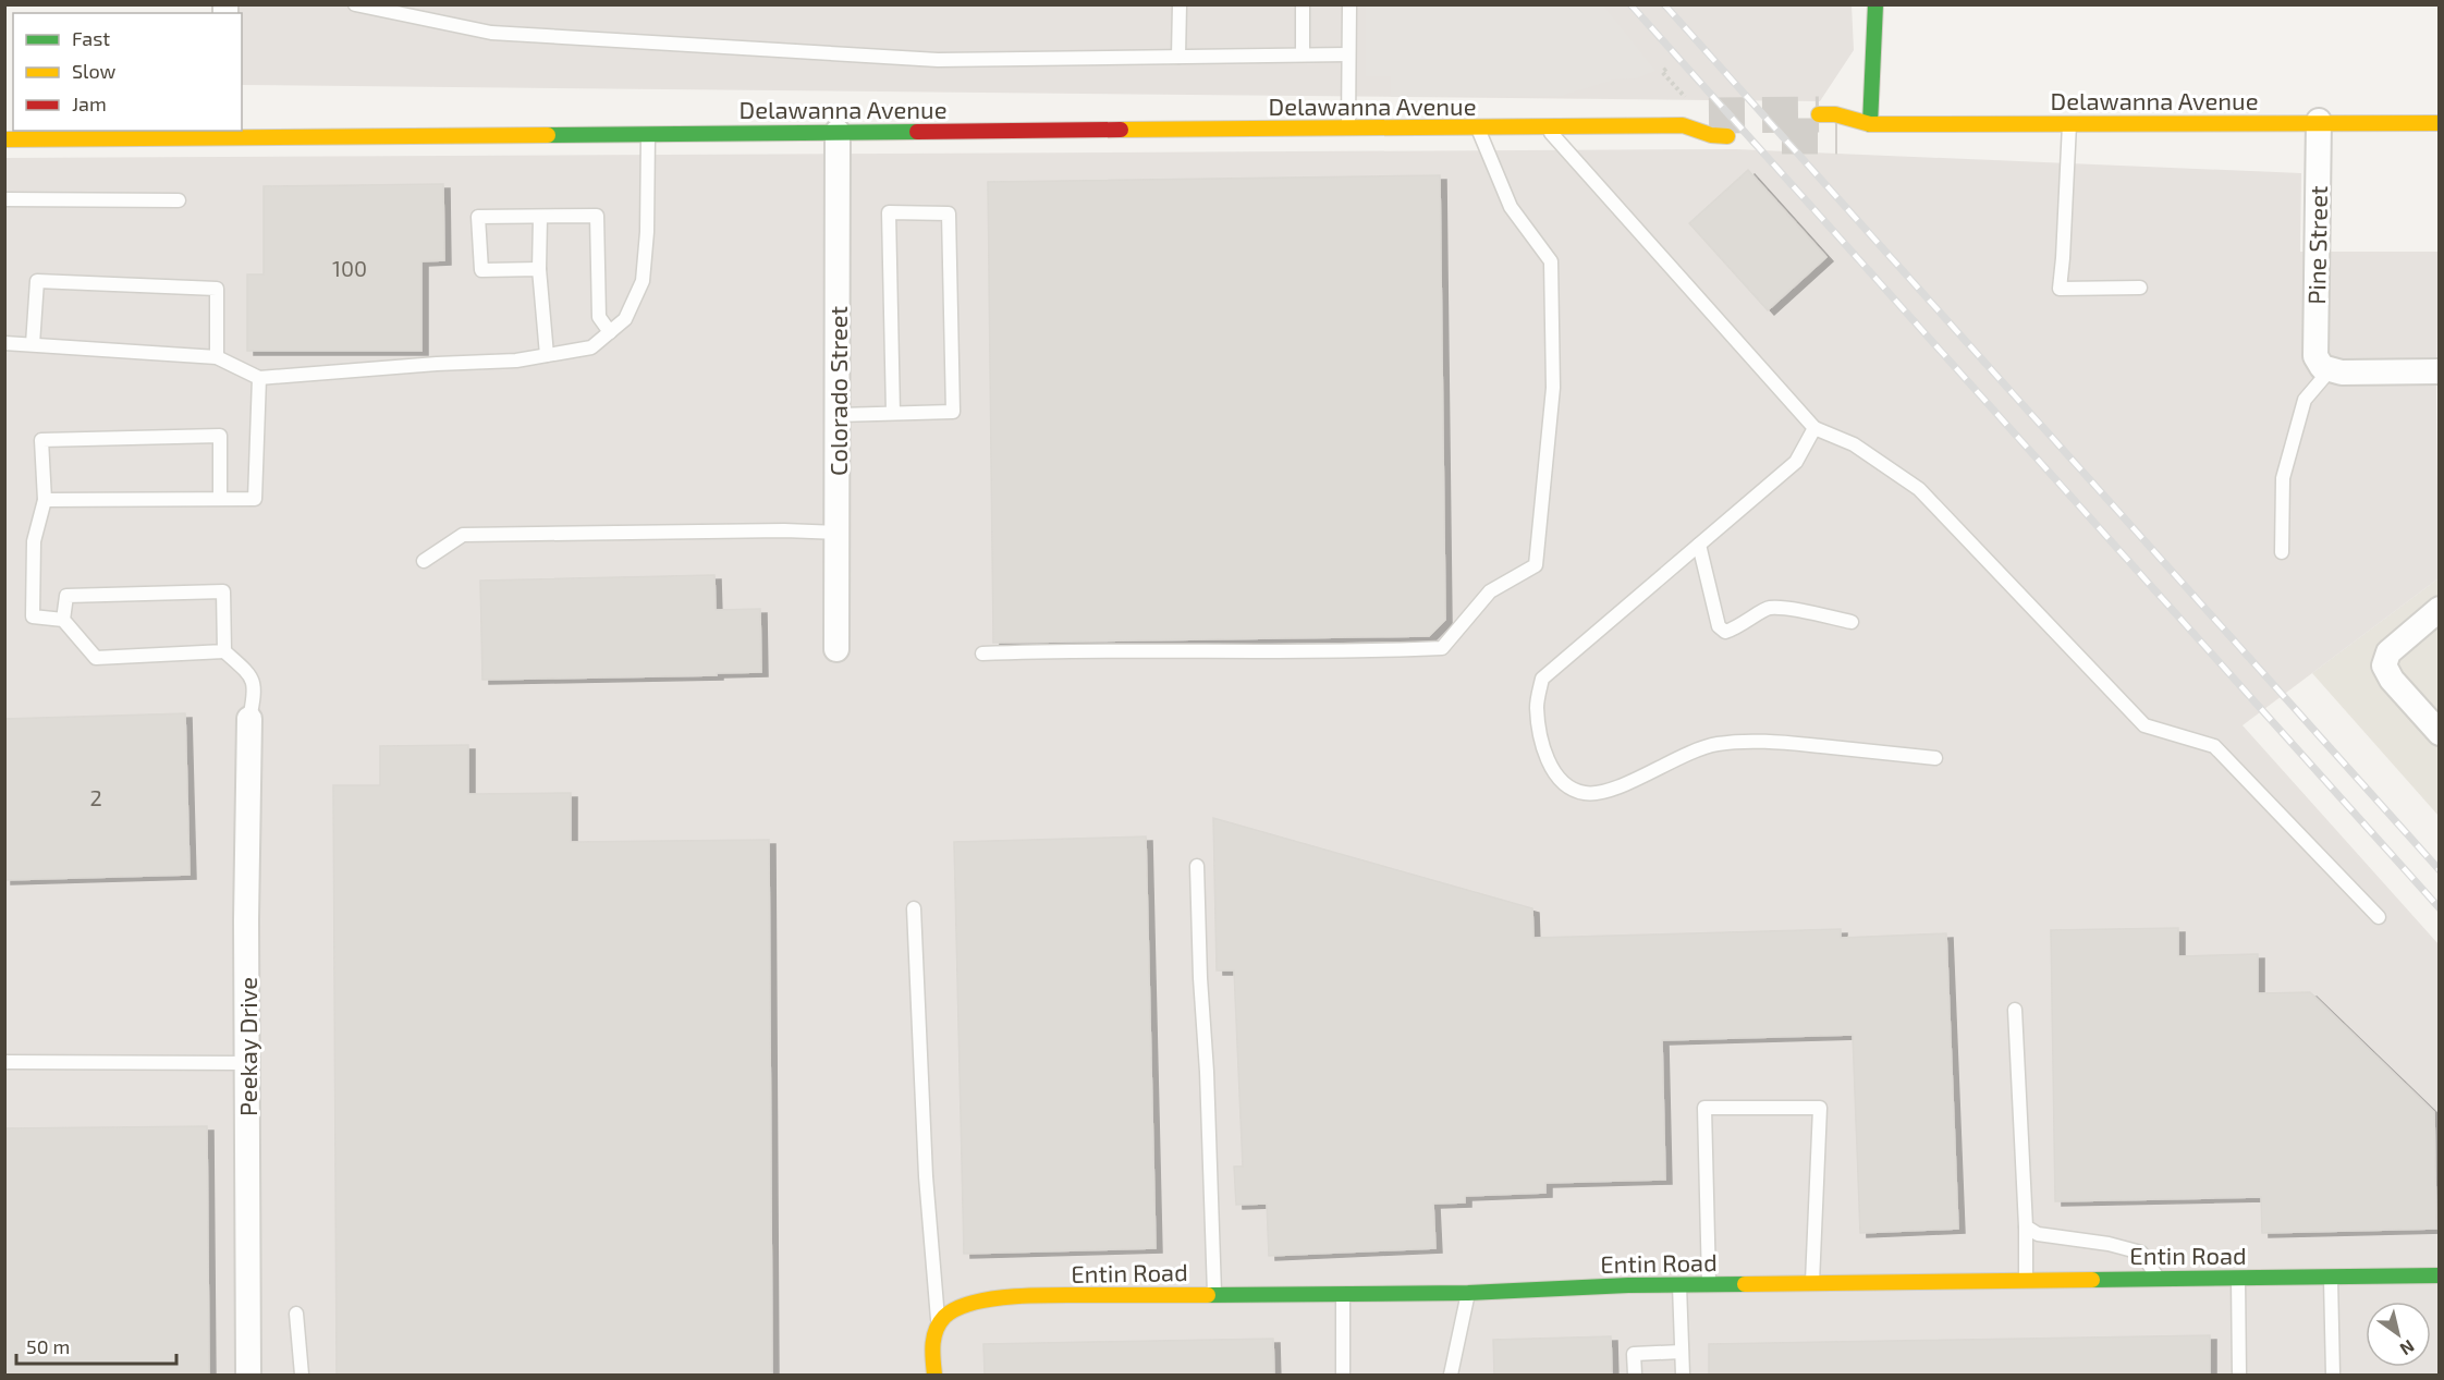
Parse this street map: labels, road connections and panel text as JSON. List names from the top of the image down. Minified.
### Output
{"streets":{"street":["Delawanna Avenue","Pine Street","Colorado Street","Peekay Drive","Entin Road"]},"crossings":[["Delawanna Avenue","Pine Street"],["Delawanna Avenue","Colorado Street"]],"house_numbers":["100","2"],"legend":["Fast","Slow","Jam"],"scale_bar":"50 m","north":"bottom right"}
